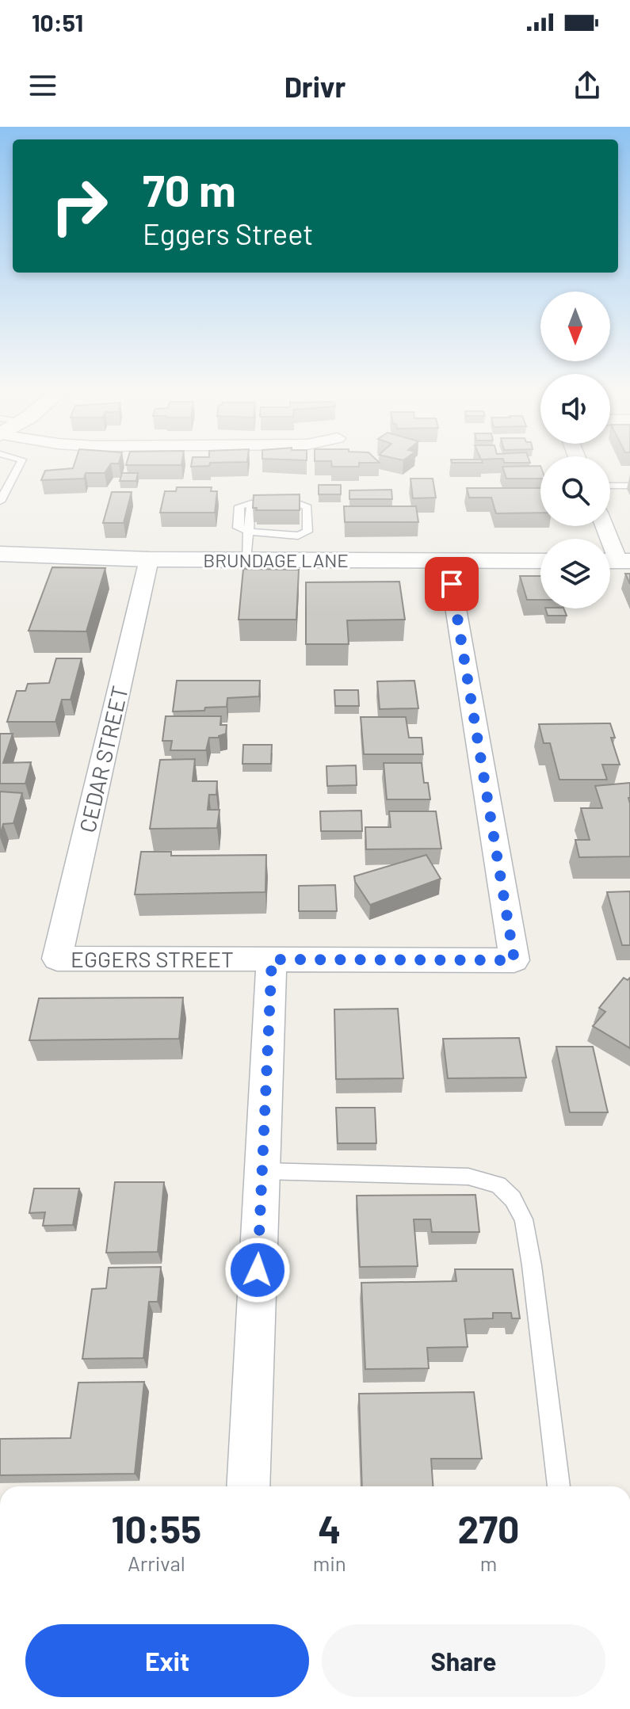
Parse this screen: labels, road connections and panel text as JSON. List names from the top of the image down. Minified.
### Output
{"streets":{"main road":["BRUNDAGE LANE"],"street":["CEDAR STREET","EGGERS STREET"]},"crossings":[["BRUNDAGE LANE","CEDAR STREET"],["BRUNDAGE LANE","EGGERS STREET"],["CEDAR STREET","EGGERS STREET"]],"north":"bottom","page":{"status":"10:51","header":"Drivr","turn":["70 m","Eggers Street"],"eta":["10:55","Arrival","4","min","270","m"],"buttons":["Exit","Share"]}}
